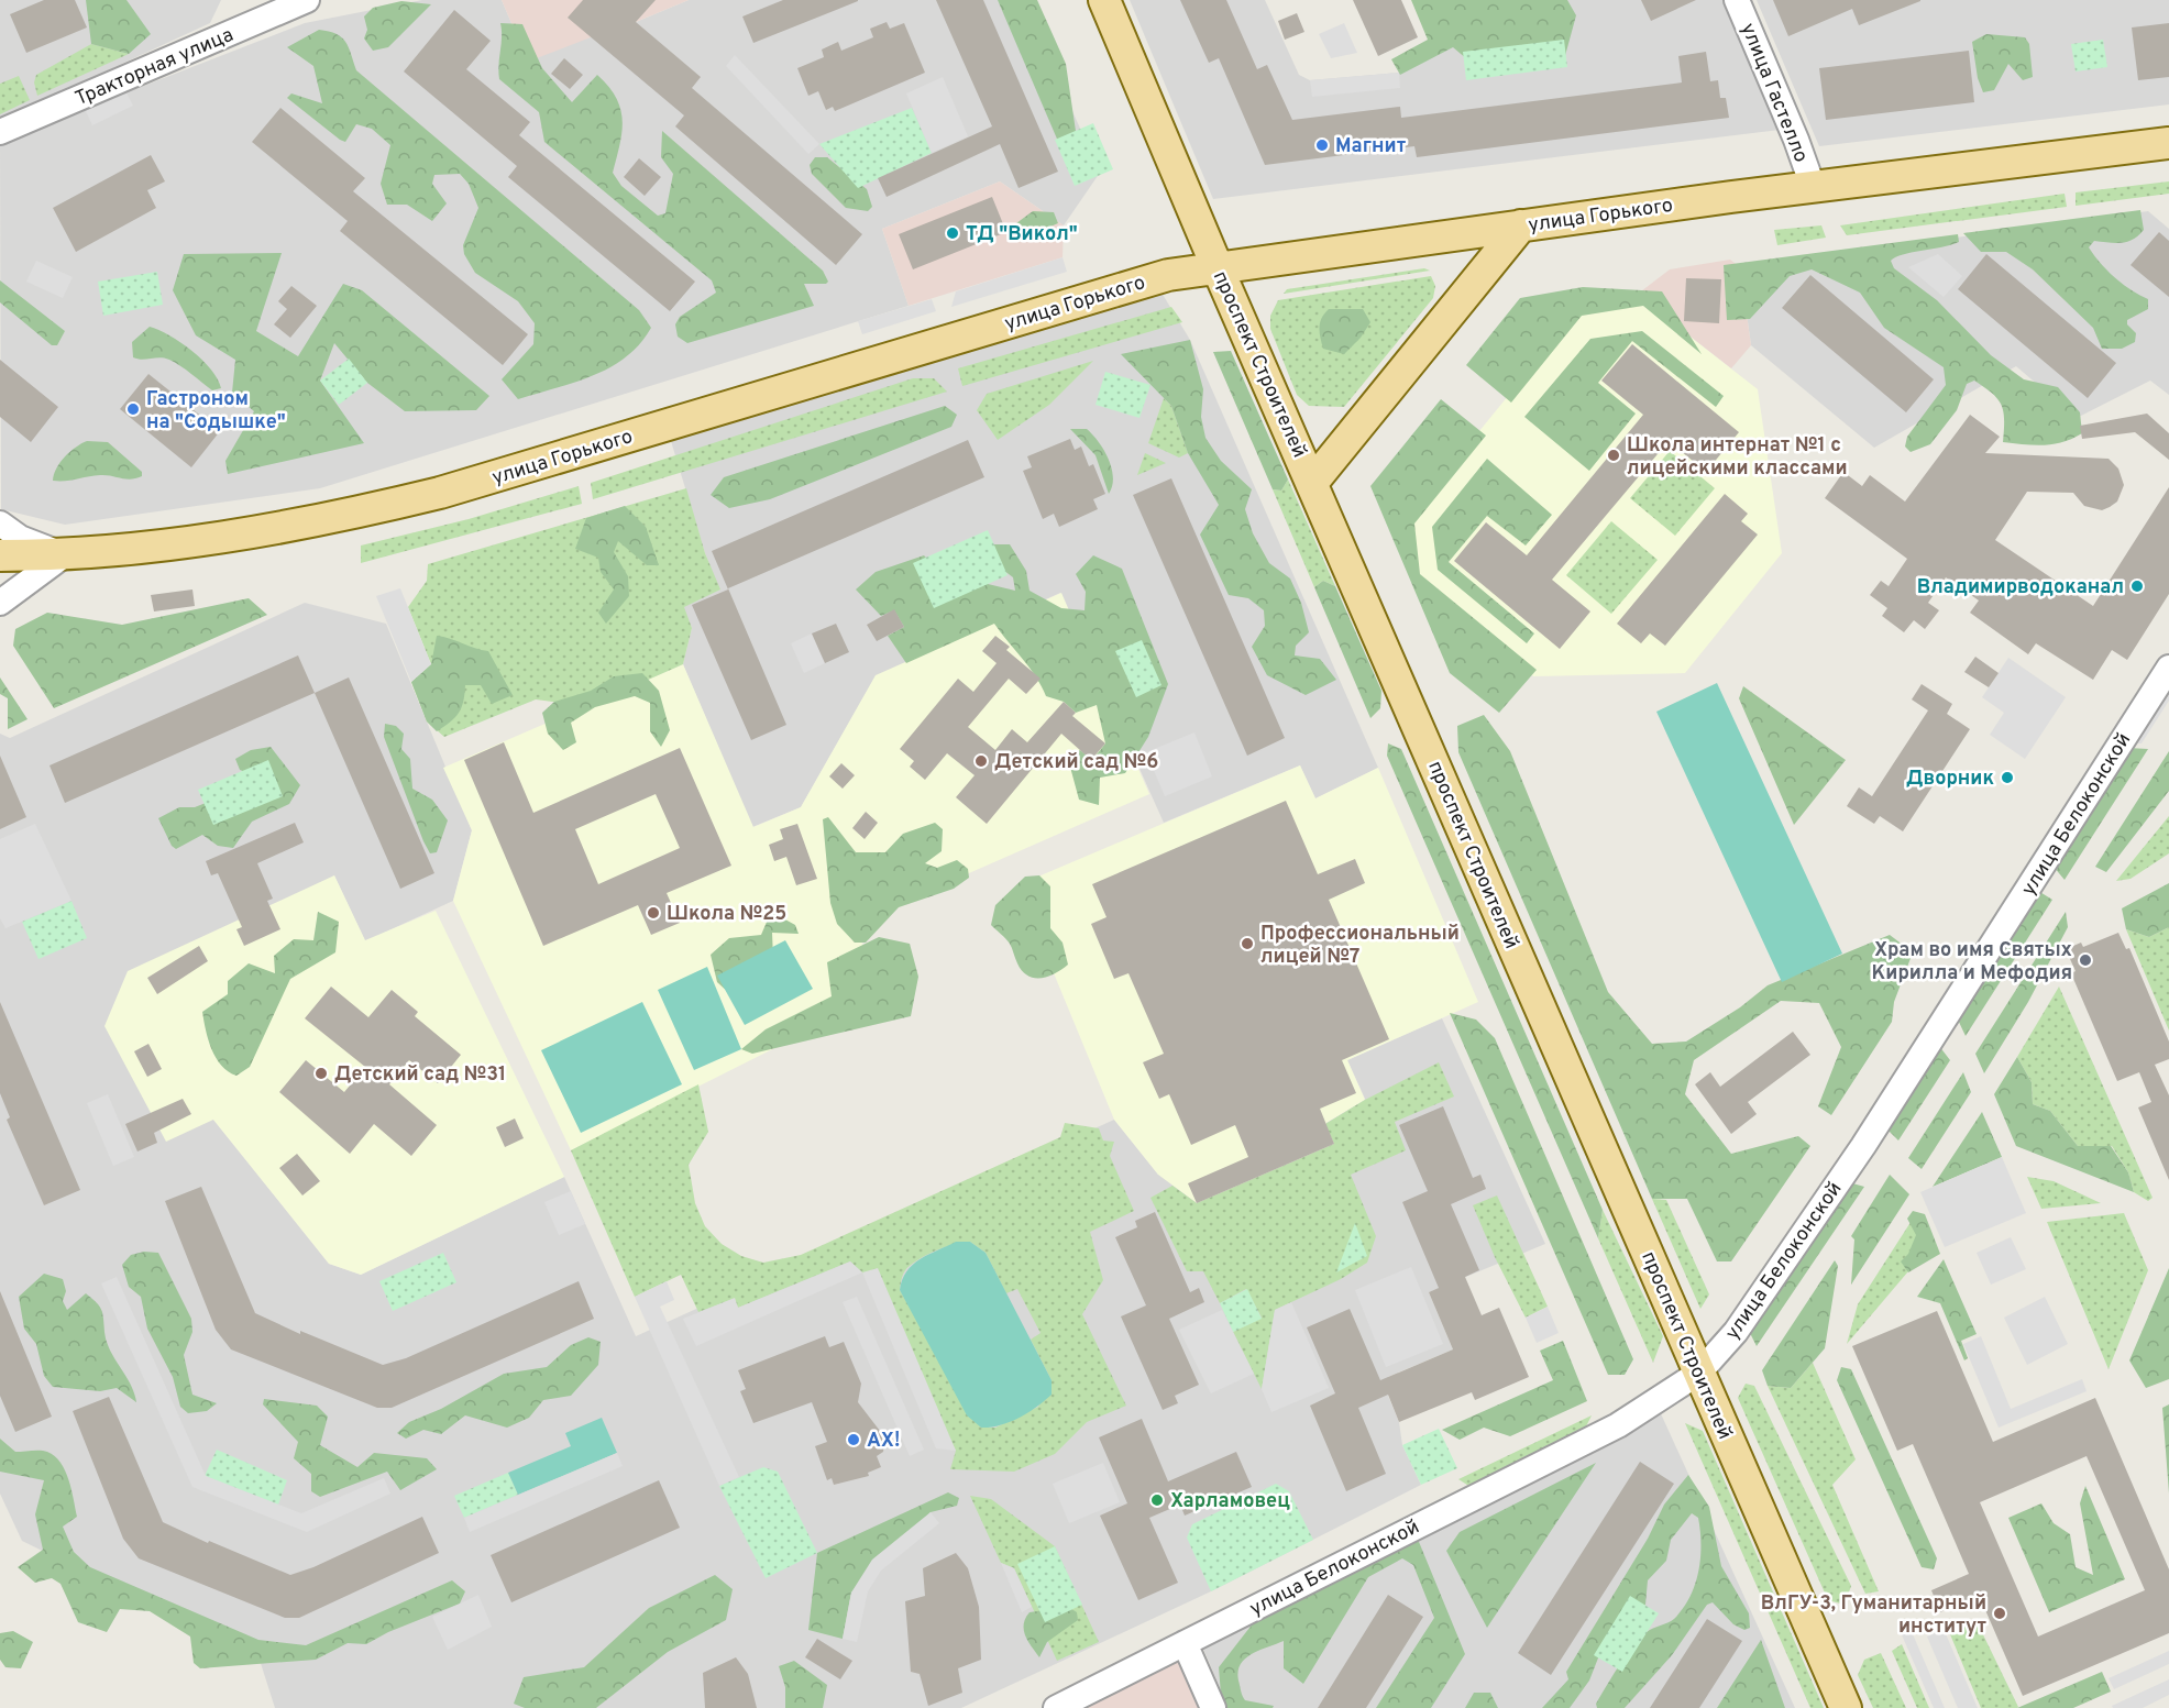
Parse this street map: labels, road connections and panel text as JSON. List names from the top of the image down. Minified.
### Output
{"streets":{"main road":["улица Горького","проспект Строителей"],"street":["Тракторная улица","улица Гастелло","улица Белоконской"]},"crossings":[["улица Гастелло","улица Горького"],["улица Горького","проспект Строителей"],["проспект Строителей","улица Белоконской"]],"places":["Магнит","ТД \"Викол\"","Гастроном на \"Содышке\"","Школа интернат №1 с лицейскими классами","Владимирводоканал","Детский сад №6","Дворник","Школа №25","Профессиональный лицей №7","Храм во имя Святых Кирилла и Мефодия","Детский сад №31","АХ!","Харламовец","ВлГУ-3, Гуманитарный институт"]}
